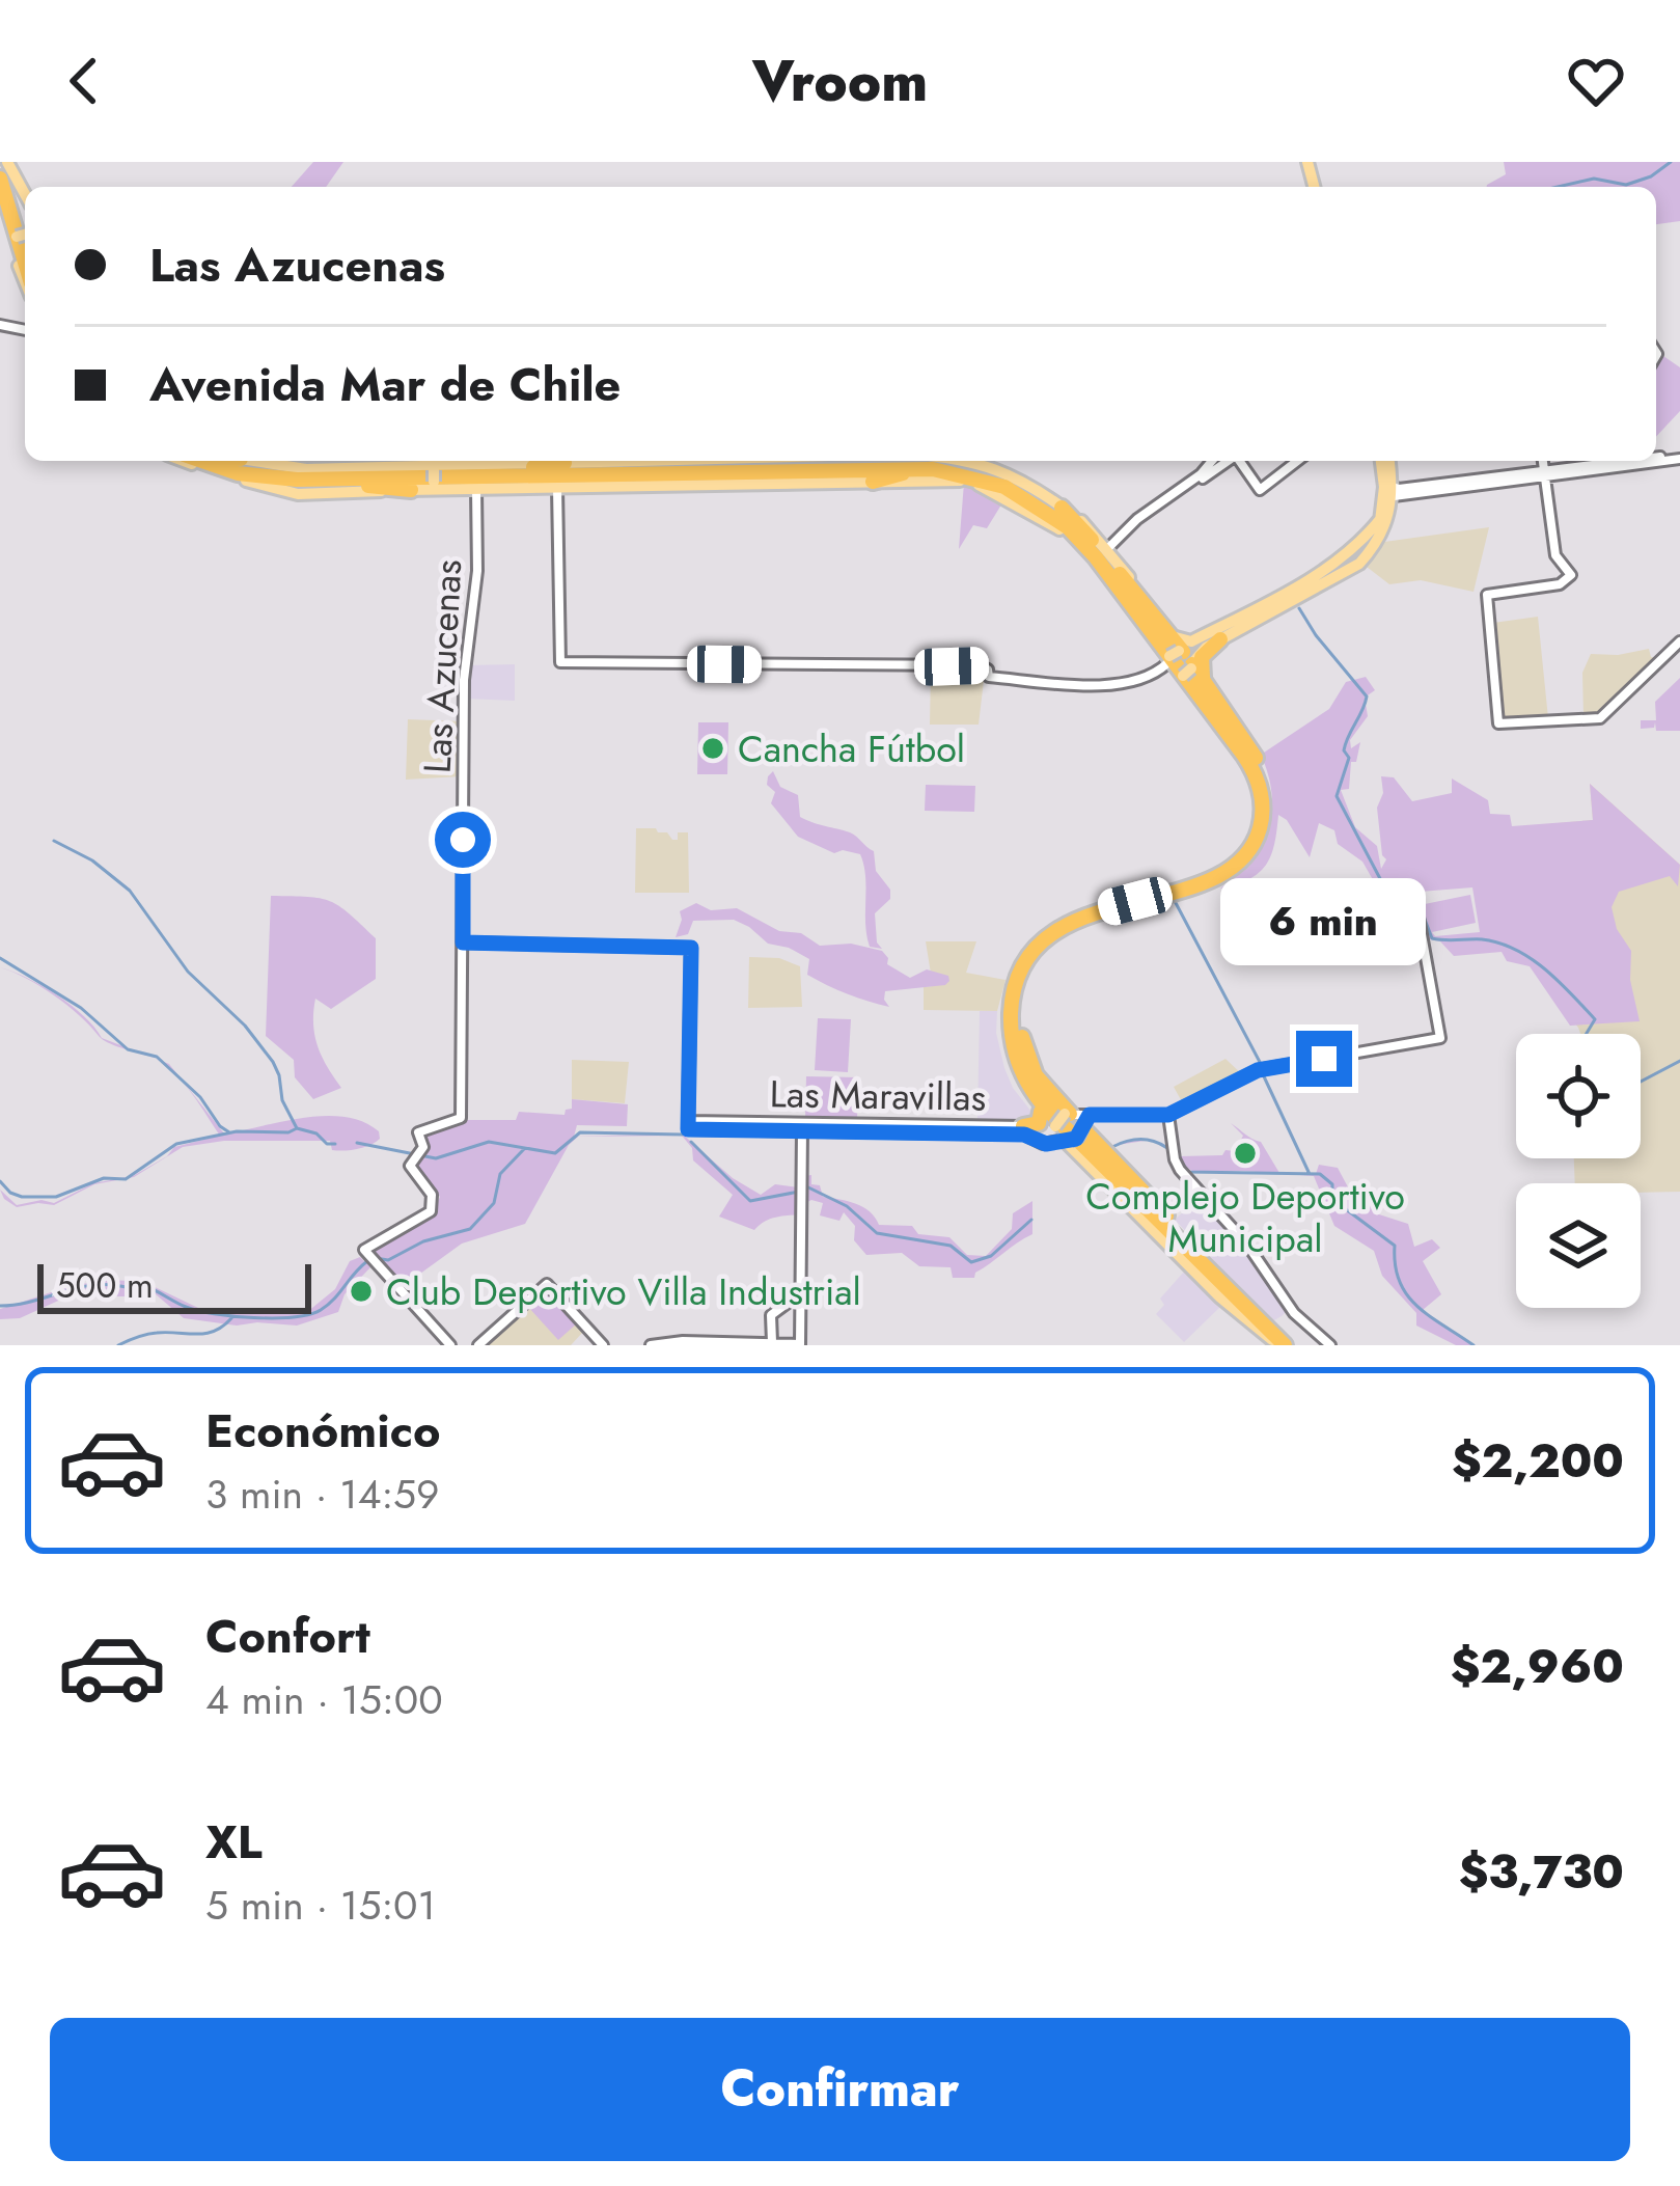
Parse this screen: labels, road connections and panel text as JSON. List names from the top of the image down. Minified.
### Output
{"streets":{"street":["Las Azucenas","Las Maravillas"]},"crossings":[["Las Azucenas","Las Maravillas"]],"places":["Cancha Fútbol","Complejo Deportivo Municipal","Club Deportivo Villa Industrial"],"scale_bar":"500 m","page":{"header":"Vroom","banner":["Las Azucenas","Avenida Mar de Chile"],"bubble":"6 min","scale":"500 m","list":[{"name":"Económico","note":"3 min · 14:59","value":"$2,200"},{"name":"Confort","note":"4 min · 15:00","value":"$2,960"},{"name":"XL","note":"5 min · 15:01","value":"$3,730"}],"buttons":"Confirmar"}}
